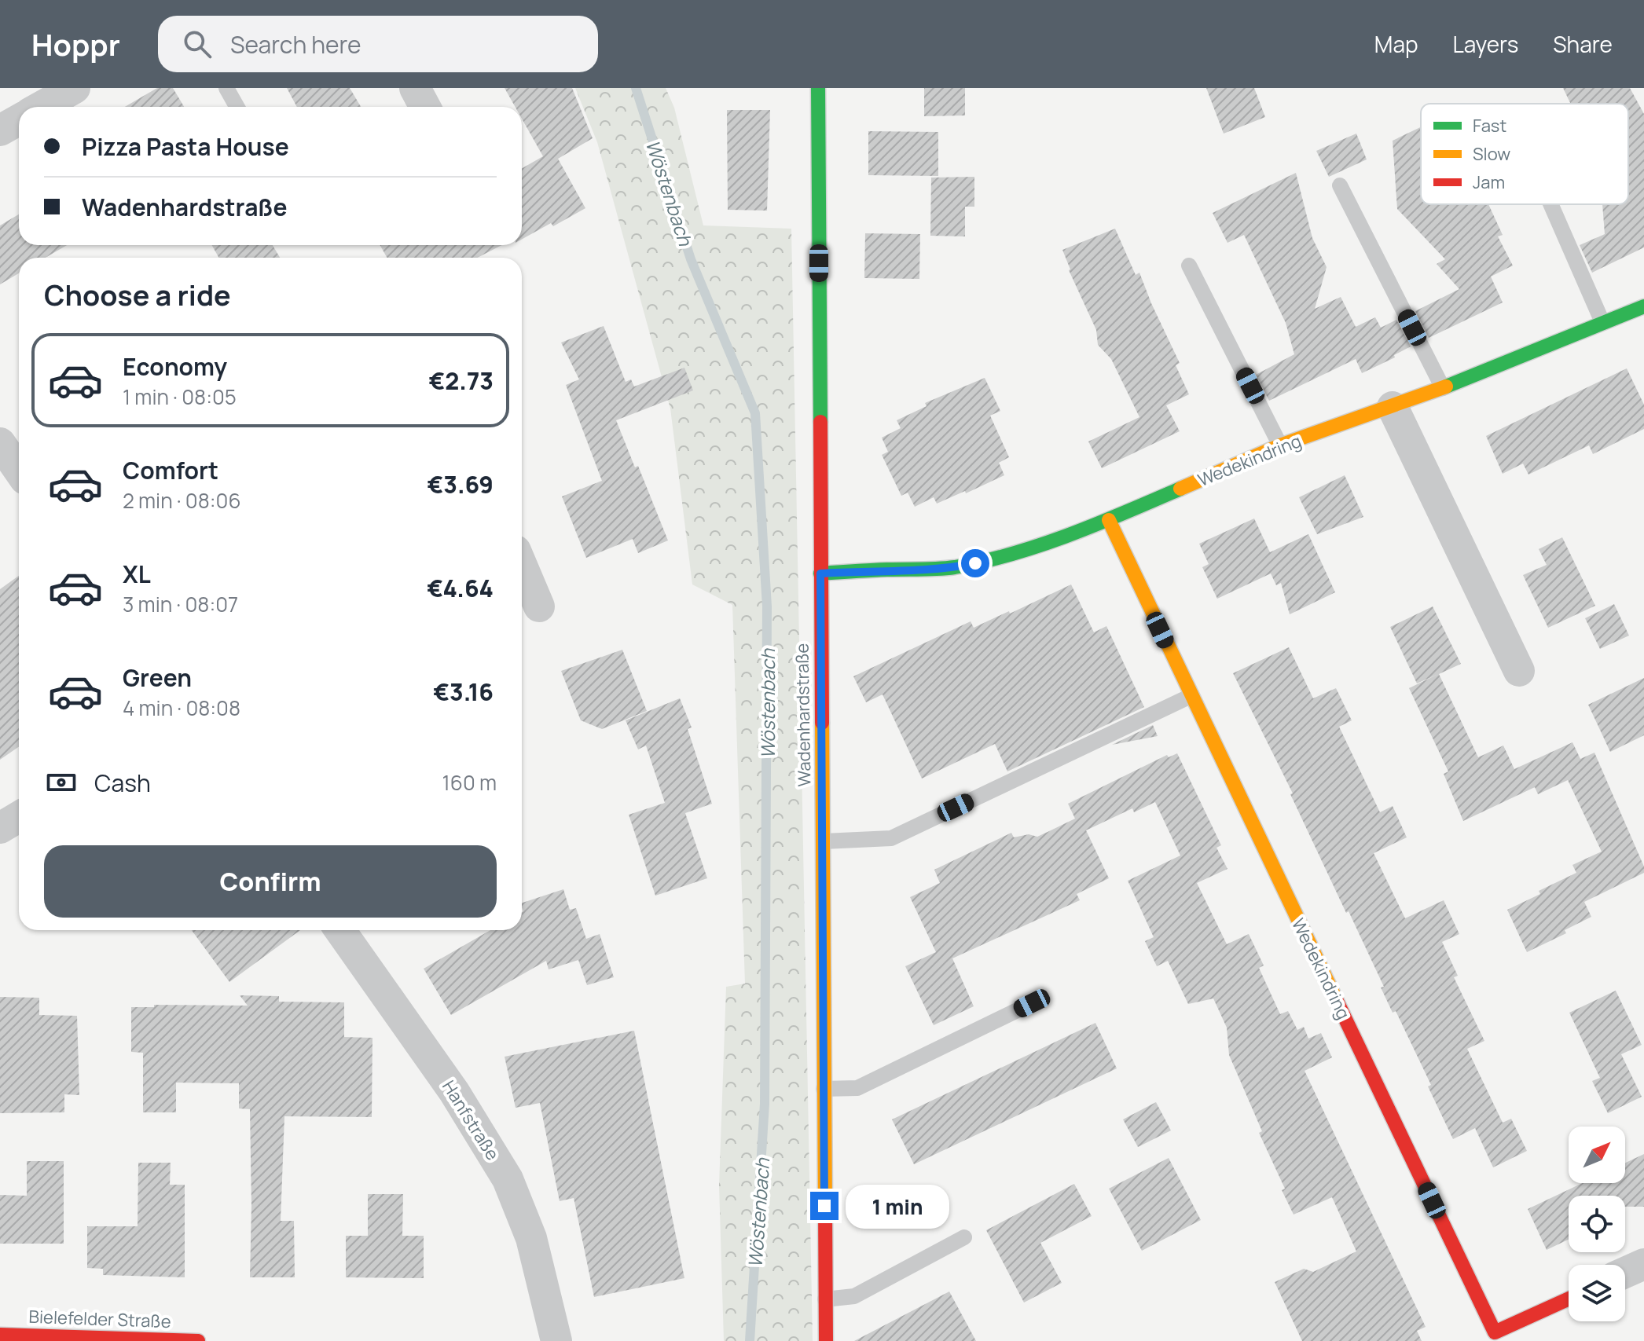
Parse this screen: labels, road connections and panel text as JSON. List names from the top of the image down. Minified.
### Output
{"streets":{"street":["Wedekindring","Wadenhardstraße","Hanfstraße","Bielefelder Straße"]},"crossings":[["Wedekindring","Wadenhardstraße"]],"water":["Wöstenbach"],"legend":["Fast","Slow","Jam"],"north":"top right","page":{"header":"Hoppr","search":"Search here","nav":["Map","Layers","Share"],"banner":["Pizza Pasta House","Wadenhardstraße"],"heading":"Choose a ride","list":[{"name":"Economy","note":"1 min · 08:05","value":"€2.73"},{"name":"Comfort","note":"2 min · 08:06","value":"€3.69"},{"name":"XL","note":"3 min · 08:07","value":"€4.64"},{"name":"Green","note":"4 min · 08:08","value":"€3.16"}],"pay":["Cash","160 m"],"buttons":"Confirm","bubble":"1 min"}}
